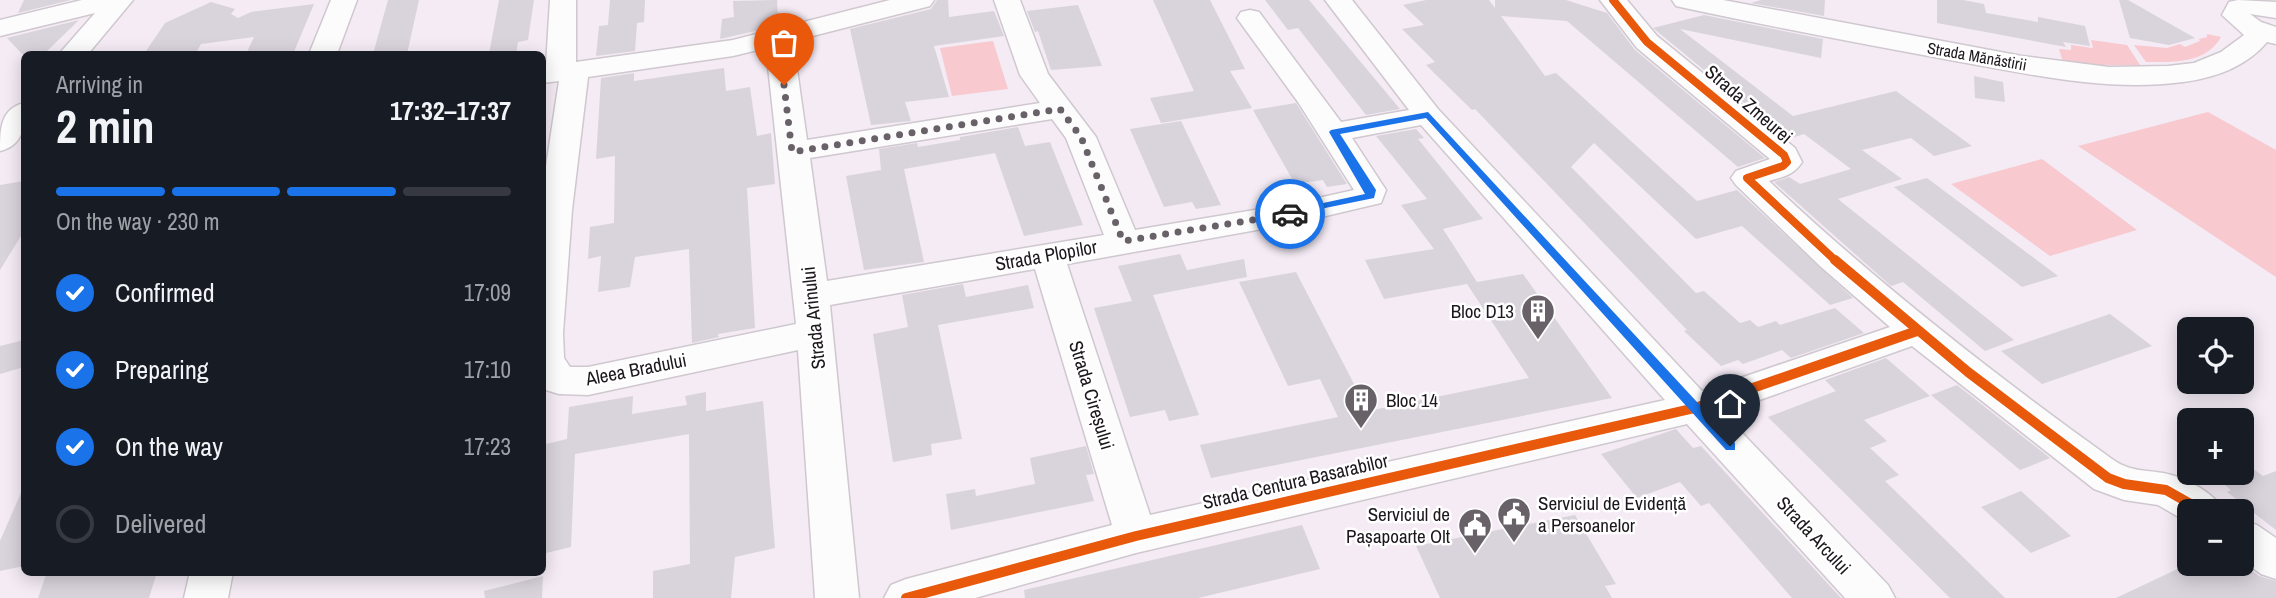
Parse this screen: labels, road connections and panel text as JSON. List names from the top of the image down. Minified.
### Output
{"streets":{"street":["Strada Mănăstirii","Strada Zmeurei","Strada Plopilor","Strada Arinului","Aleea Bradului","Strada Cireșului","Strada Centura Basarabilor","Strada Arcului"]},"crossings":[["Strada Plopilor","Strada Arinului"],["Strada Plopilor","Strada Cireșului"],["Strada Arinului","Aleea Bradului"],["Strada Cireșului","Strada Centura Basarabilor"],["Strada Centura Basarabilor","Strada Arcului"]],"places":{"building":["Bloc D13","Bloc 14"],"public building":["Serviciul de Evidență a Persoanelor","Serviciul de Pașapoarte Olt"]},"page":{"heading":["2 min","Arriving in","17:32–17:37"],"bar":"On the way · 230 m","list":[["Confirmed","17:09"],["Preparing","17:10"],["On the way","17:23"],"Delivered"],"map_buttons":["+","−"]}}
